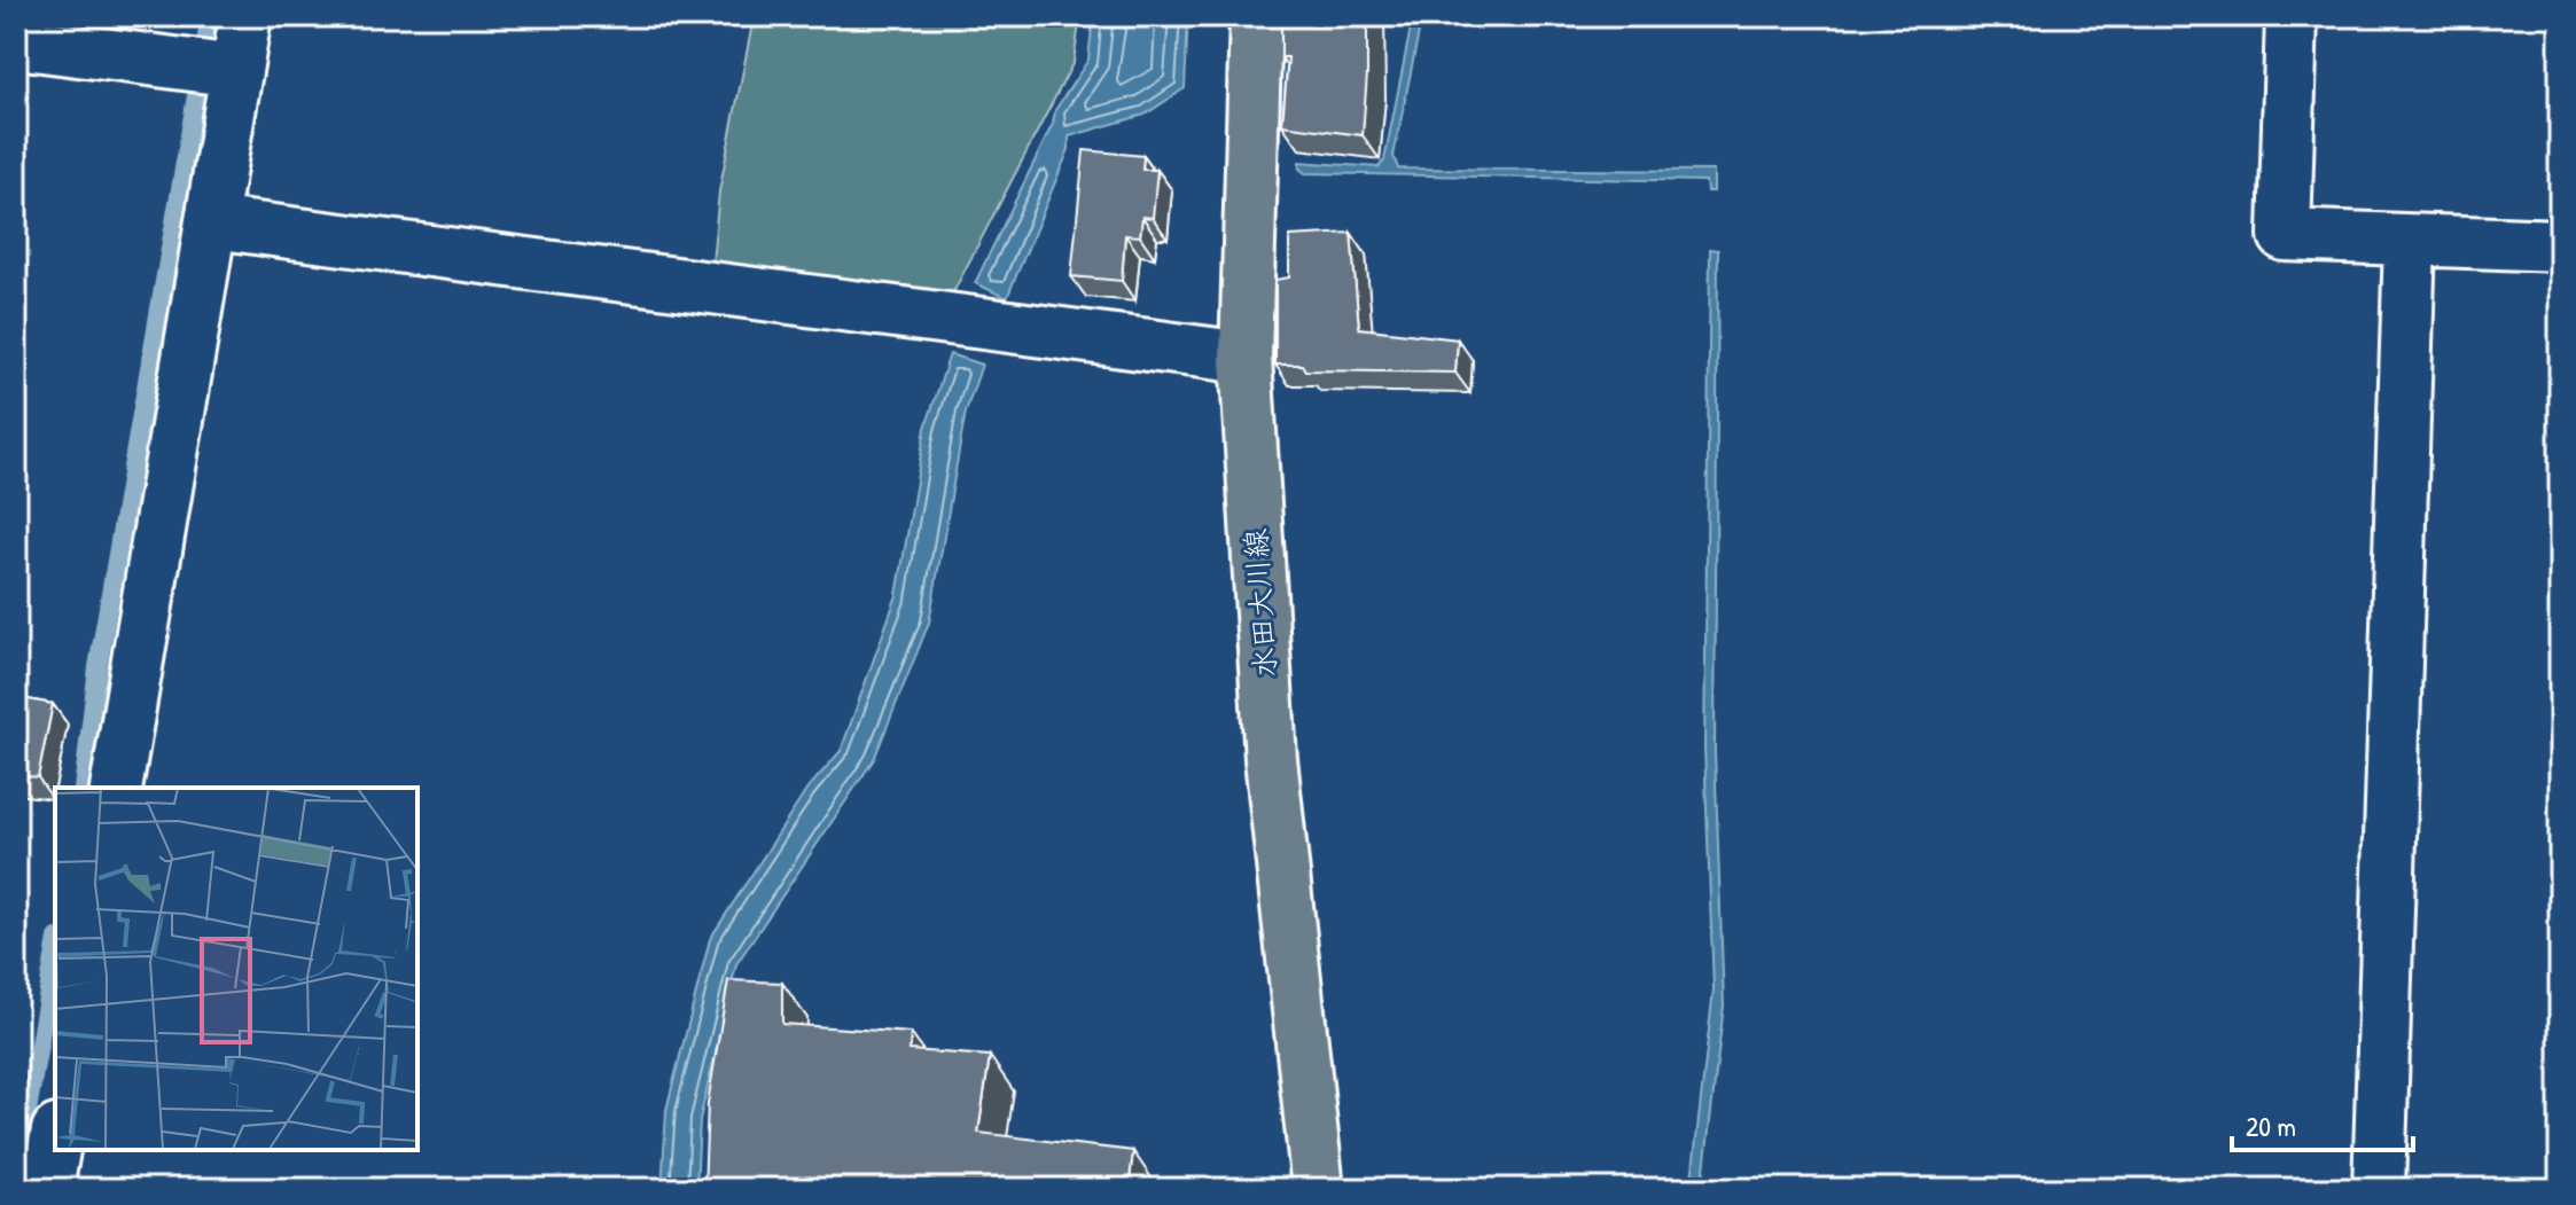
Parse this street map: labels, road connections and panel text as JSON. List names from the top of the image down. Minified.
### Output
{"streets":{"main road":["水田大川線"]},"scale_bar":"20 m"}
